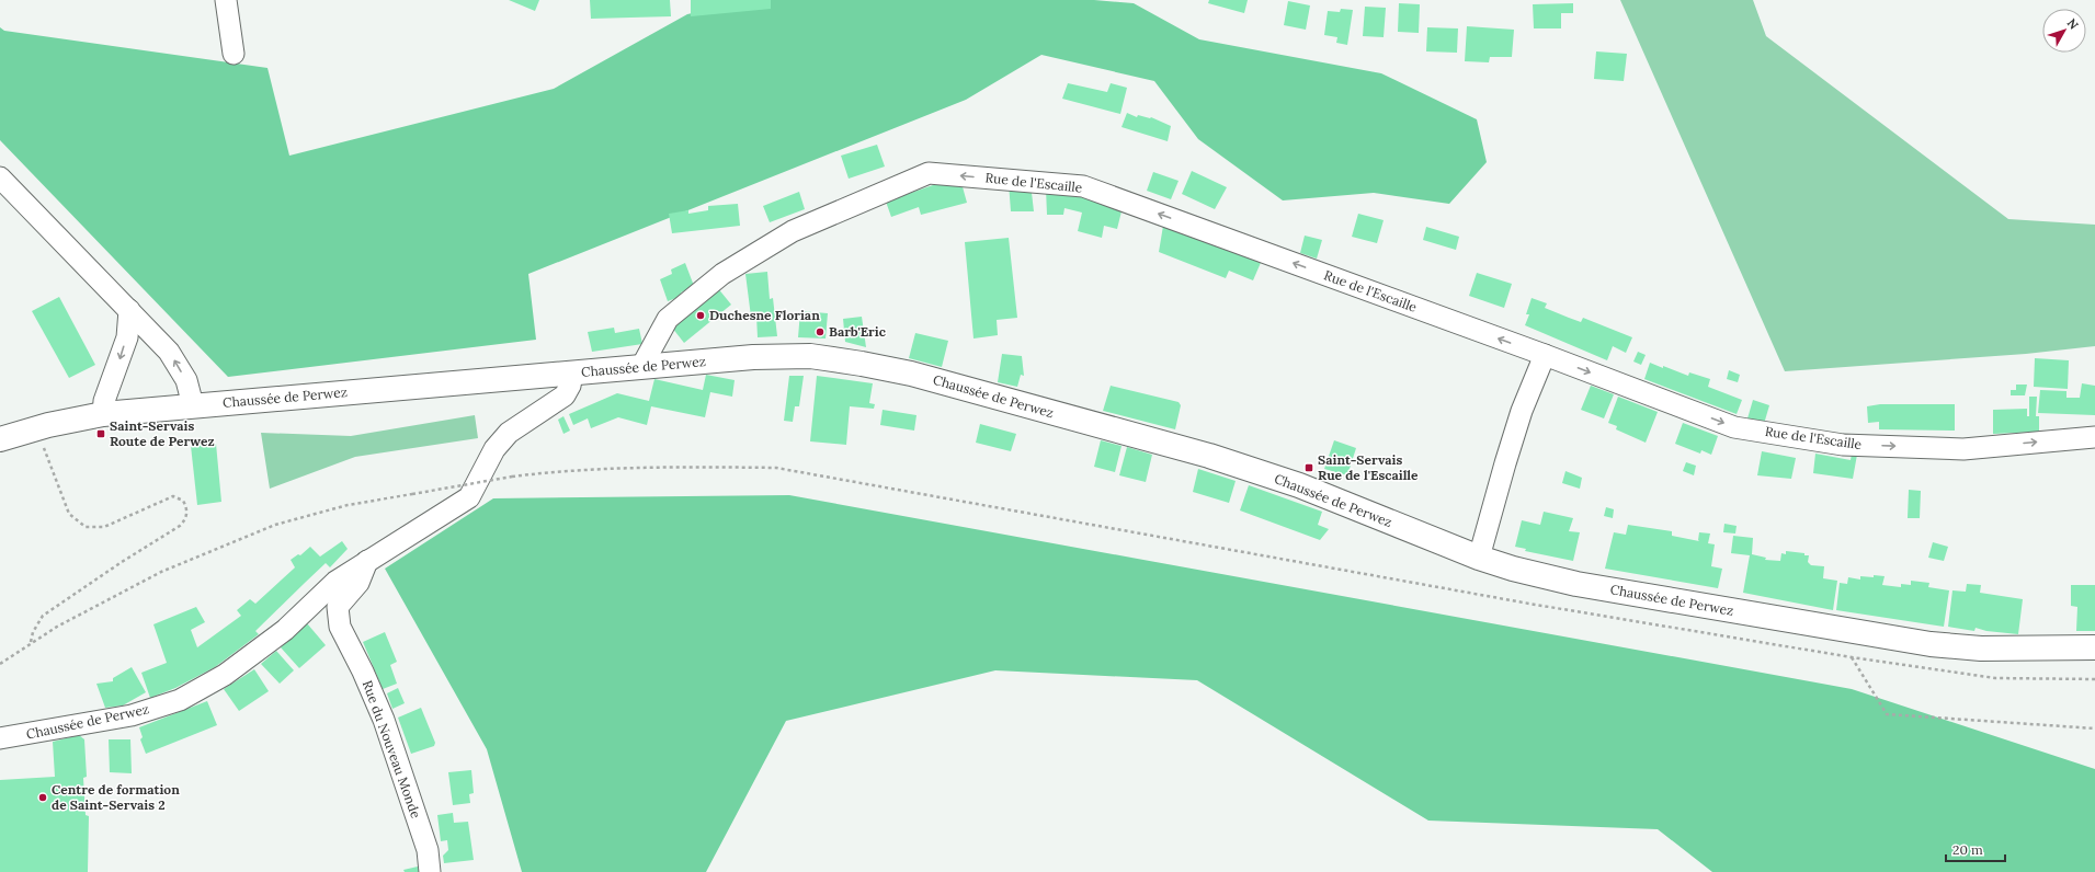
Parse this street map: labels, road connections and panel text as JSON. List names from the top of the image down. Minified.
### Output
{"streets":{"main road":["Chaussée de Perwez"],"street":["Rue de l'Escaille","Rue du Nouveau Monde"]},"crossings":[["Rue de l'Escaille","Chaussée de Perwez"],["Chaussée de Perwez","Rue du Nouveau Monde"]],"places":{"other":["Duchesne Florian","Barb'Eric","Centre de formation de Saint-Servais 2"],"transit":["Saint-Servais Route de Perwez","Saint-Servais Rue de l'Escaille"]},"scale_bar":"20 m","north":"top right"}
